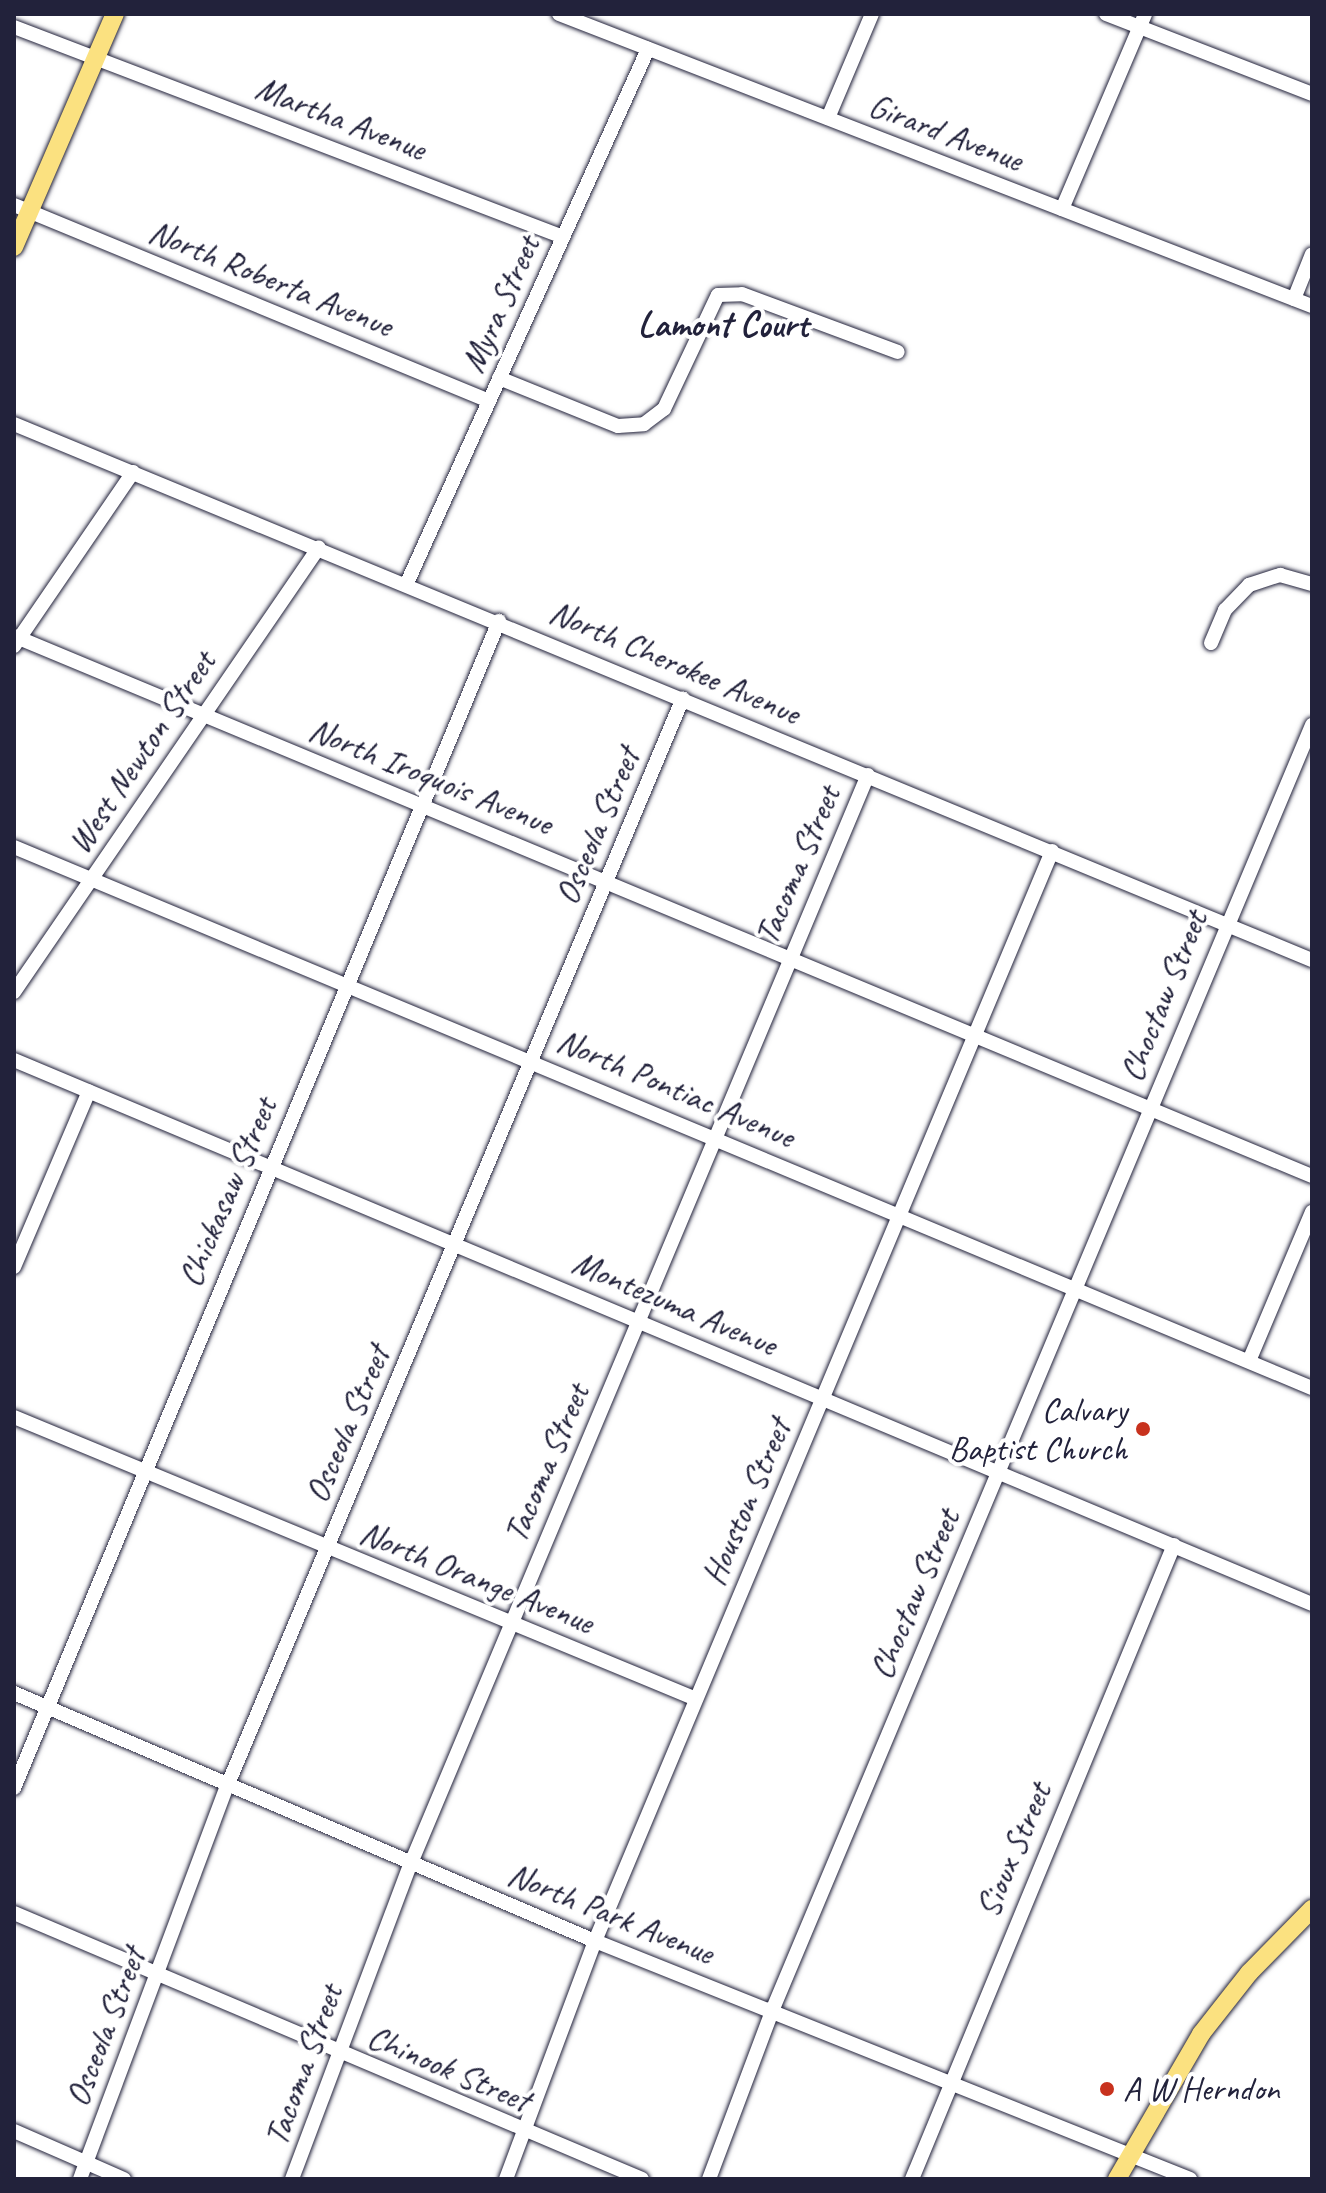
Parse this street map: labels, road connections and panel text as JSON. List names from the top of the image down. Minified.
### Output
{"streets":{"street":["Martha Avenue","Girard Avenue","North Roberta Avenue","Myra Street","North Cherokee Avenue","West Newton Street","North Iroquois Avenue","Osceola Street","Tacoma Street","Choctaw Street","North Pontiac Avenue","Chickasaw Street","Montezuma Avenue","Houston Street","North Orange Avenue","Sioux Street","North Park Avenue","Chinook Street"]},"crossings":[["Martha Avenue","Myra Street"],["Girard Avenue","Myra Street"],["North Roberta Avenue","Myra Street"],["Myra Street","North Cherokee Avenue"],["North Cherokee Avenue","West Newton Street"],["North Cherokee Avenue","Osceola Street"],["North Cherokee Avenue","Tacoma Street"],["North Cherokee Avenue","Choctaw Street"],["North Cherokee Avenue","Chickasaw Street"],["North Cherokee Avenue","Houston Street"],["West Newton Street","North Iroquois Avenue"],["West Newton Street","North Pontiac Avenue"],["North Iroquois Avenue","Osceola Street"],["North Iroquois Avenue","Tacoma Street"],["North Iroquois Avenue","Choctaw Street"],["North Iroquois Avenue","Chickasaw Street"],["North Iroquois Avenue","Houston Street"],["Osceola Street","North Pontiac Avenue"],["Osceola Street","Montezuma Avenue"],["Osceola Street","North Orange Avenue"],["Osceola Street","North Park Avenue"],["Osceola Street","Chinook Street"],["Tacoma Street","North Pontiac Avenue"],["Tacoma Street","Montezuma Avenue"],["Tacoma Street","North Orange Avenue"],["Tacoma Street","North Park Avenue"],["Tacoma Street","Chinook Street"],["Choctaw Street","North Pontiac Avenue"],["Choctaw Street","Montezuma Avenue"],["Choctaw Street","North Park Avenue"],["North Pontiac Avenue","Chickasaw Street"],["North Pontiac Avenue","Houston Street"],["Chickasaw Street","Montezuma Avenue"],["Chickasaw Street","North Orange Avenue"],["Chickasaw Street","North Park Avenue"],["Montezuma Avenue","Houston Street"],["Montezuma Avenue","Sioux Street"],["Houston Street","North Orange Avenue"],["Houston Street","North Park Avenue"],["Houston Street","Chinook Street"],["Sioux Street","North Park Avenue"]],"districts":["Lamont Court"],"places":["Calvary Baptist Church","A W Herndon"]}
